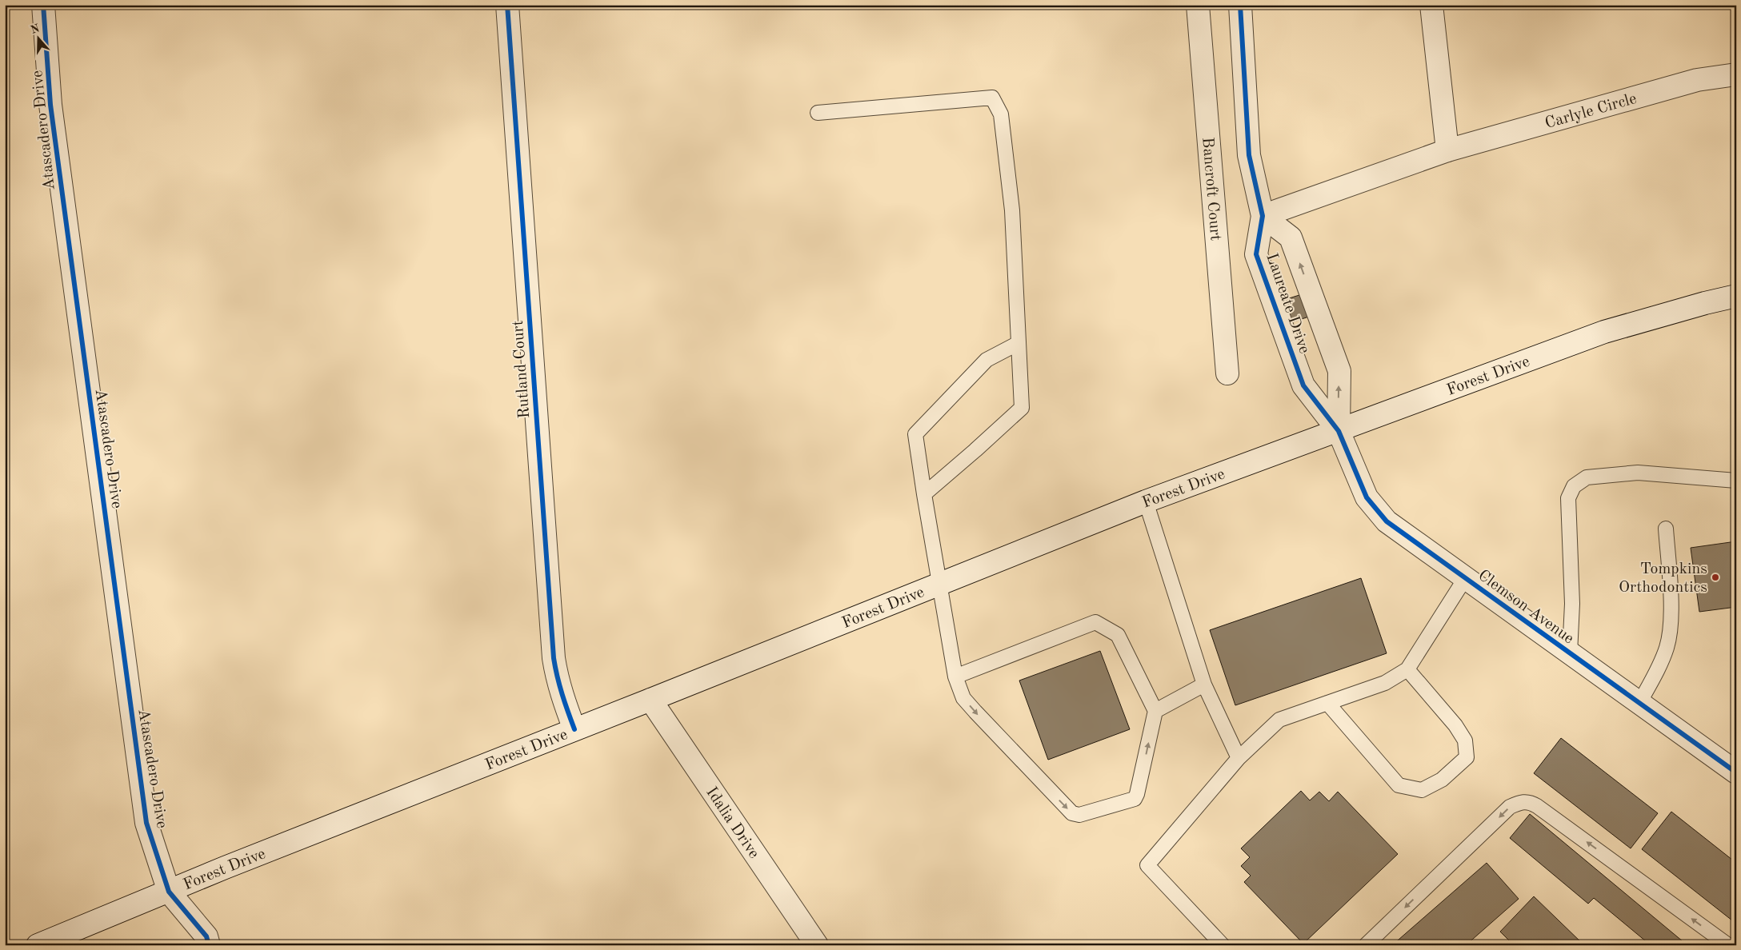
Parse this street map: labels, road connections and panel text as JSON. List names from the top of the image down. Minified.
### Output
{"streets":{"street":["Carlyle Circle","Atascadero Drive","Bancroft Court","Laureate Drive","Rutland Court","Forest Drive","Clemson Avenue","Idalia Drive"]},"crossings":[["Carlyle Circle","Laureate Drive"],["Atascadero Drive","Forest Drive"],["Laureate Drive","Forest Drive"],["Laureate Drive","Clemson Avenue"],["Rutland Court","Forest Drive"],["Forest Drive","Clemson Avenue"],["Forest Drive","Idalia Drive"]],"places":["Tompkins Orthodontics"],"north":"top"}
